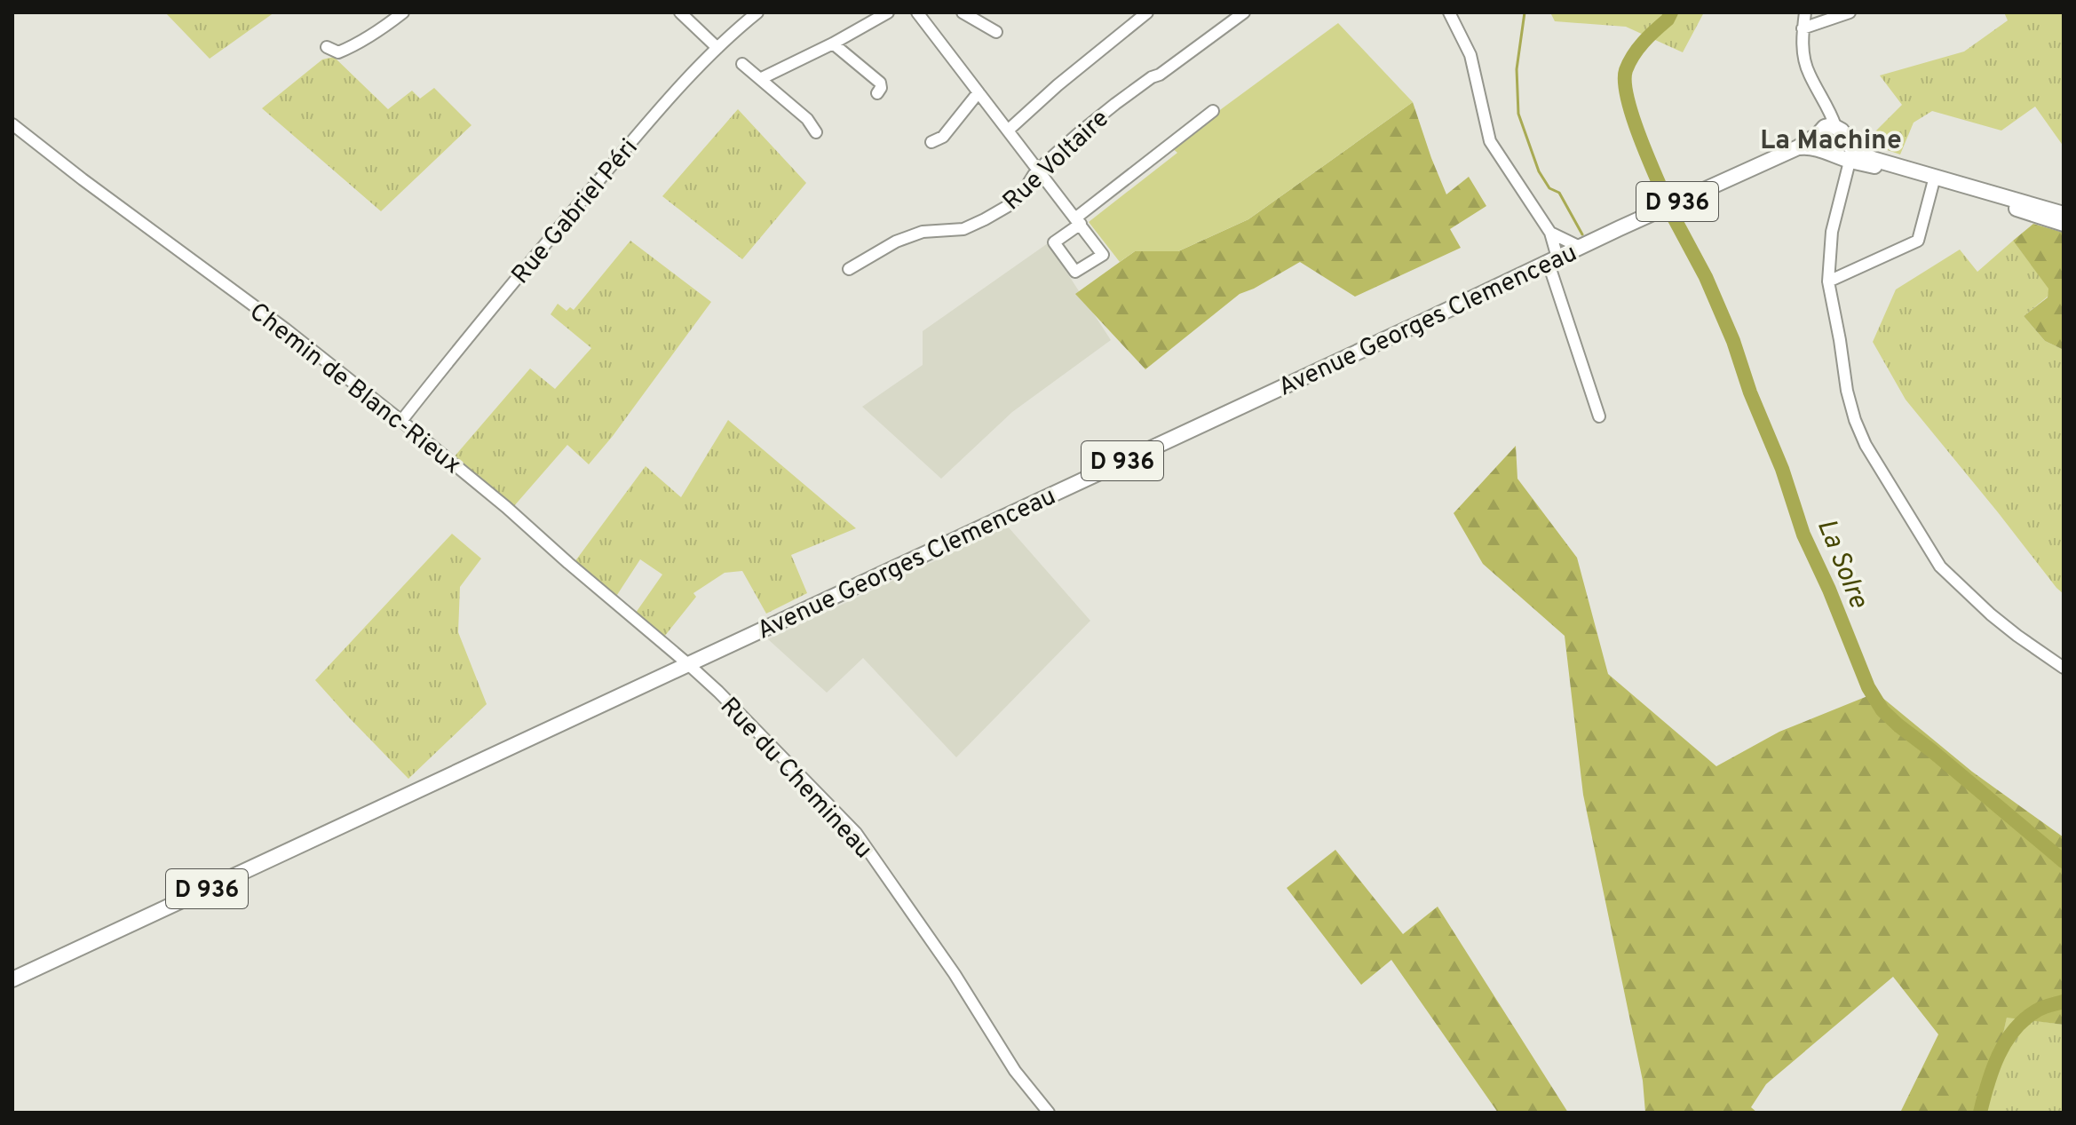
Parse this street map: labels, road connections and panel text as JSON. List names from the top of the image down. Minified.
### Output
{"streets":{"main road":["D 936","Avenue Georges Clemenceau"],"street":["Rue Voltaire","Rue Gabriel Péri","Chemin de Blanc-Rieux","Rue du Chemineau"]},"crossings":[["Rue Gabriel Péri","Chemin de Blanc-Rieux"],["Avenue Georges Clemenceau","Chemin de Blanc-Rieux"],["Avenue Georges Clemenceau","Rue du Chemineau"],["Chemin de Blanc-Rieux","Rue du Chemineau"]],"districts":["La Machine"],"water":["La Solre"]}
